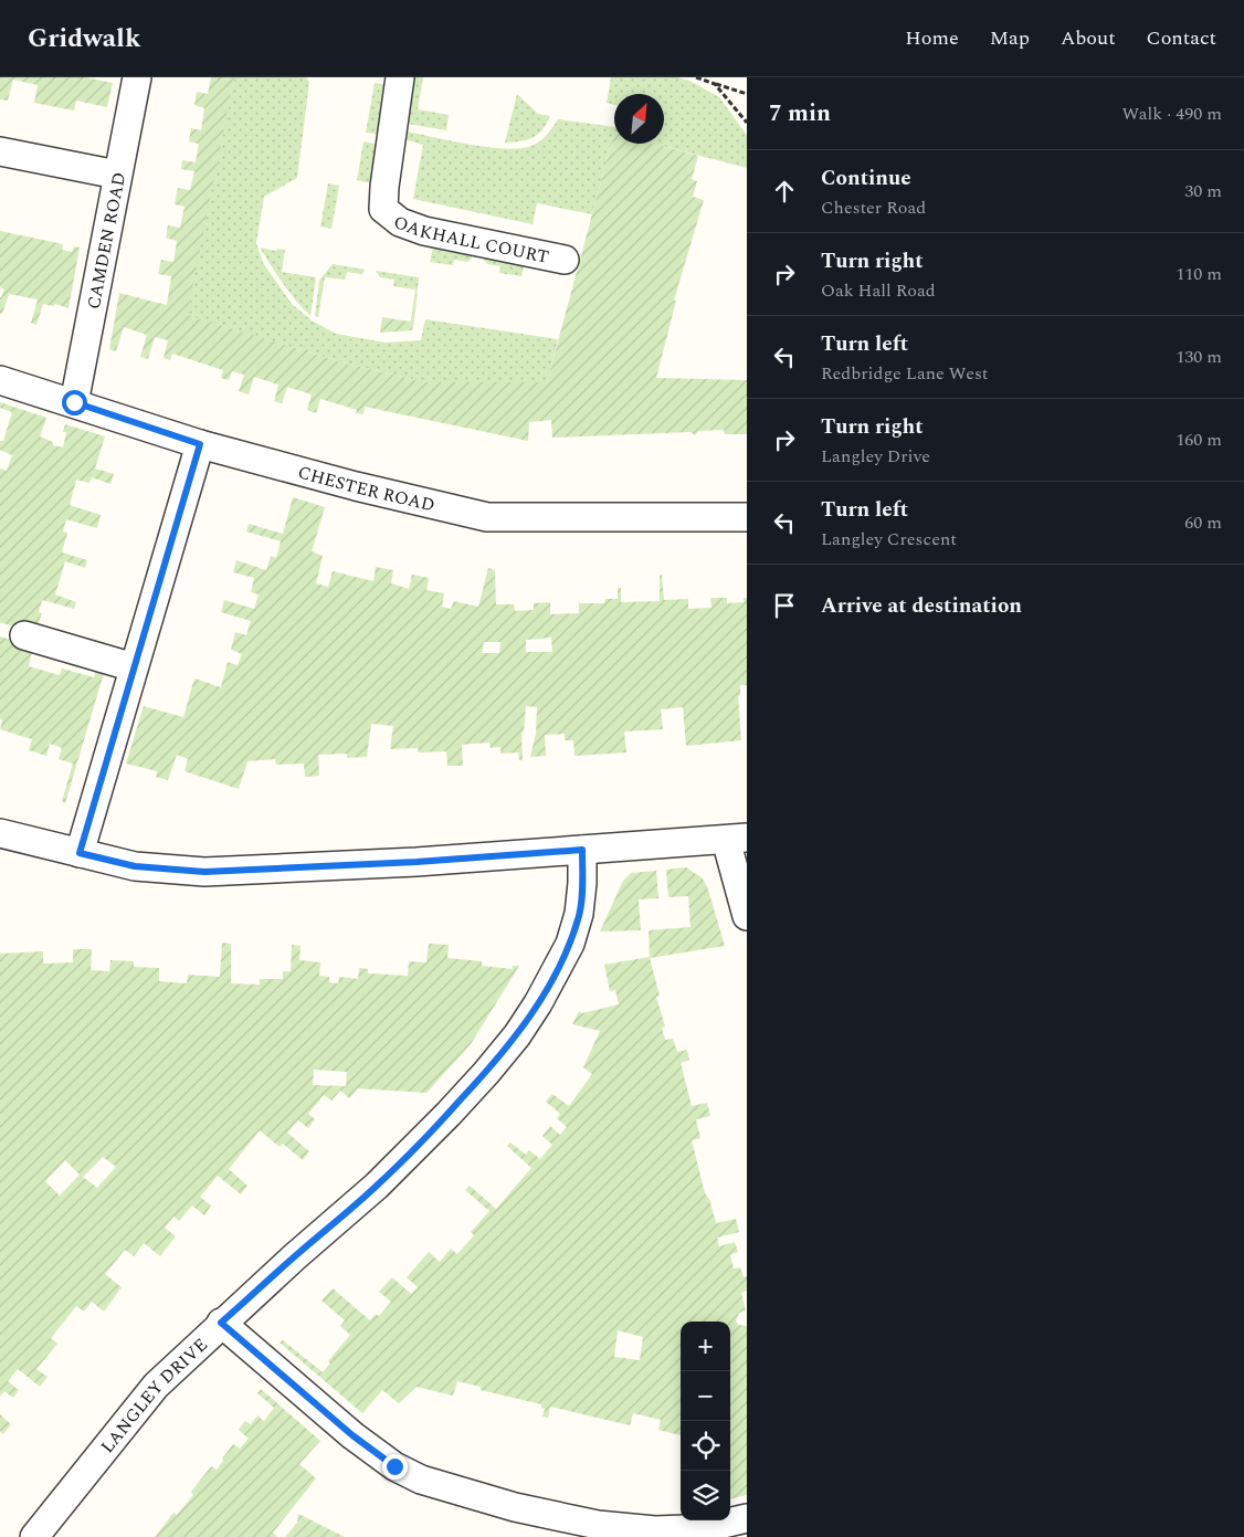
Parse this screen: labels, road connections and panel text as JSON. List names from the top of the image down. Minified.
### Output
{"streets":{"street":["OAKHALL COURT","CAMDEN ROAD","CHESTER ROAD","LANGLEY DRIVE"]},"crossings":[["CAMDEN ROAD","CHESTER ROAD"]],"north":"top right","page":{"header":"Gridwalk","nav":["Home","Map","About","Contact"],"heading":["7 min","Walk · 490 m"],"list":[["Continue","Chester Road","30 m"],["Turn right","Oak Hall Road","110 m"],["Turn left","Redbridge Lane West","130 m"],["Turn right","Langley Drive","160 m"],["Turn left","Langley Crescent","60 m"],"Arrive at destination"],"map_buttons":["+","−"]}}
